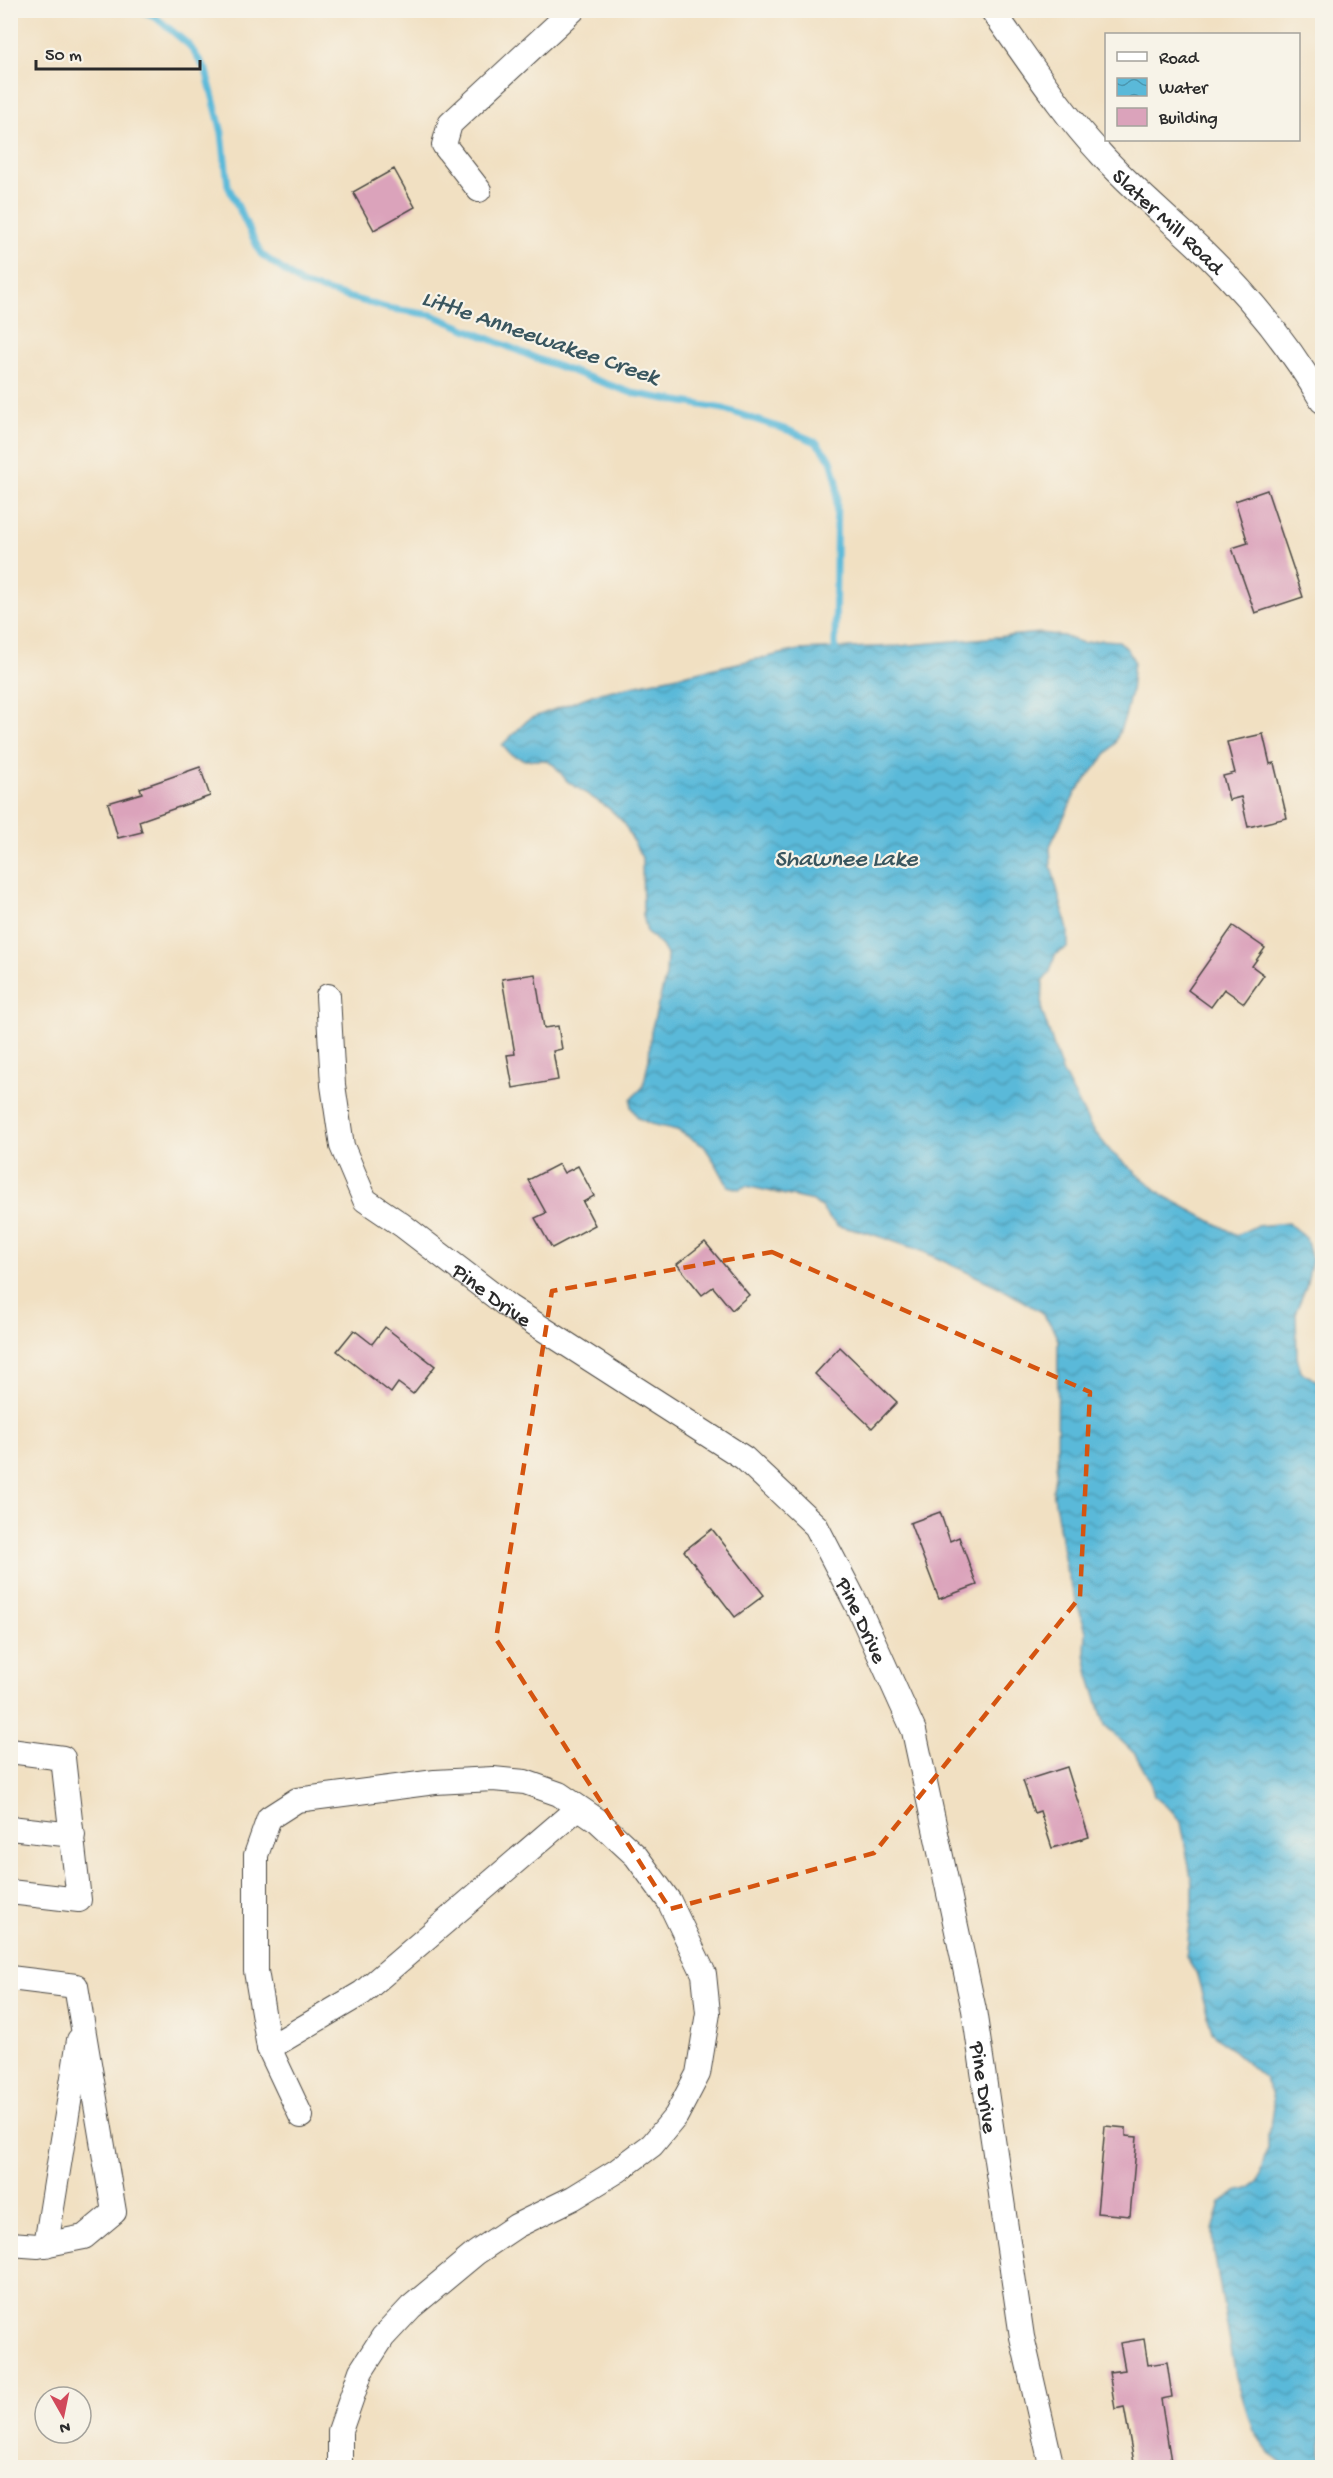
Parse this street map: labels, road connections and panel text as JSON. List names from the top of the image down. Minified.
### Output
{"streets":{"street":["Slater Mill Road","Pine Drive"]},"water":["Little Anneewakee Creek","Shawnee Lake"],"legend":["Road","Water","Building"],"scale_bar":"50 m","north":"bottom"}
